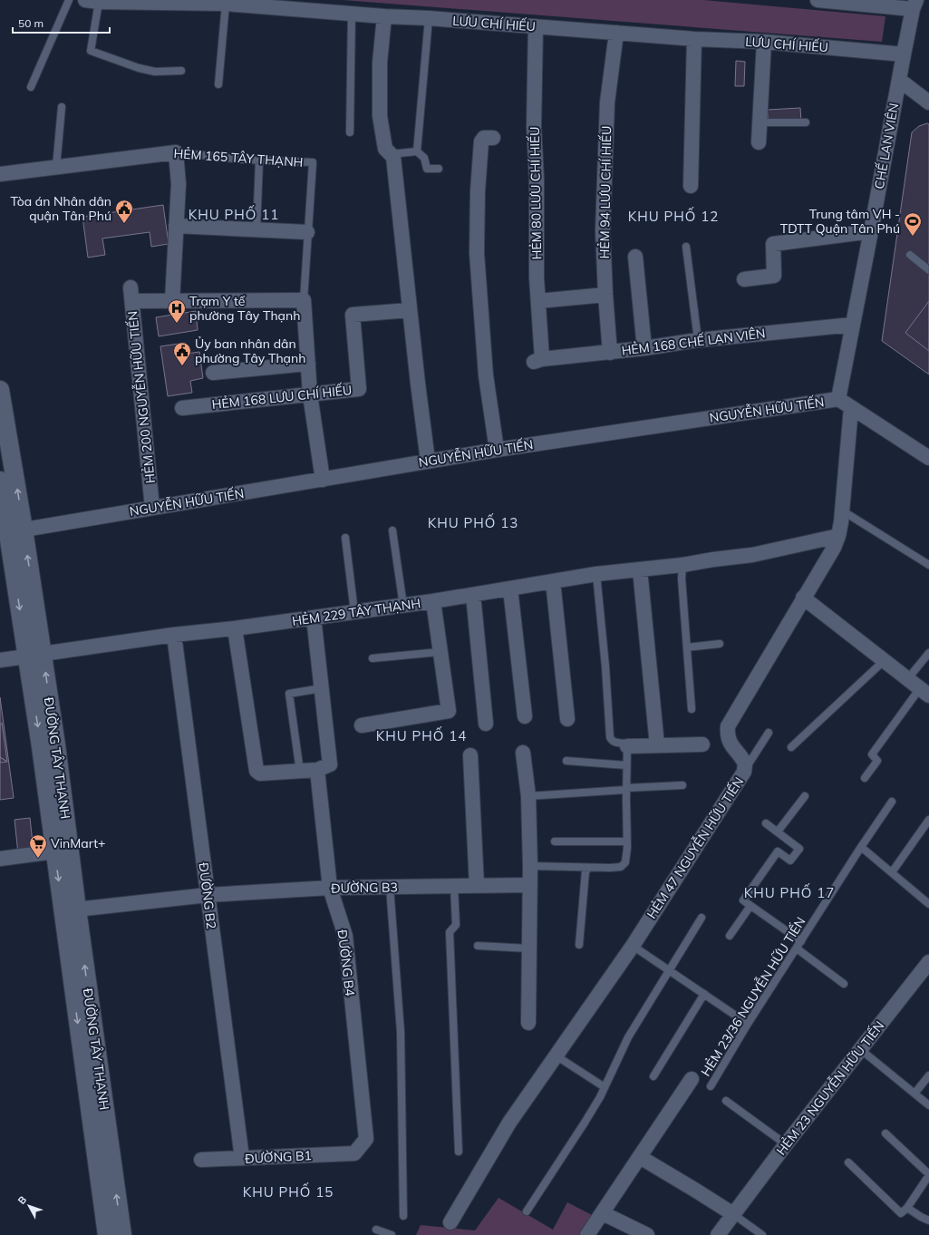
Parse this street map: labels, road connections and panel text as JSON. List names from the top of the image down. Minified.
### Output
{"streets":{"street":["LƯU CHÍ HIẾU","CHẾ LAN VIÊN","HẺM 165 TÂY THẠNH","HẺM 94 LƯU CHÍ HIẾU","HẺM 80 LƯU CHÍ HIẾU","HẺM 168 CHẾ LAN VIÊN","HẺM 200 NGUYỄN HỮU TIẾN","HẺM 168 LƯU CHÍ HIẾU","NGUYỄN HỮU TIẾN","HẺM 229 TÂY THẠNH","ĐƯỜNG TÂY THẠNH","HẺM 47 NGUYỄN HỮU TIẾN","ĐƯỜNG B3","ĐƯỜNG B2","ĐƯỜNG B4","HẺM 23 NGUYỄN HỮU TIẾN","ĐƯỜNG B1"],"lane":["HẺM 23/36 NGUYỄN HỮU TIẾN"]},"crossings":[["LƯU CHÍ HIẾU","CHẾ LAN VIÊN"],["LƯU CHÍ HIẾU","HẺM 94 LƯU CHÍ HIẾU"],["LƯU CHÍ HIẾU","HẺM 80 LƯU CHÍ HIẾU"],["CHẾ LAN VIÊN","HẺM 168 CHẾ LAN VIÊN"],["CHẾ LAN VIÊN","NGUYỄN HỮU TIẾN"],["HẺM 165 TÂY THẠNH","HẺM 168 LƯU CHÍ HIẾU"],["HẺM 165 TÂY THẠNH","NGUYỄN HỮU TIẾN"],["HẺM 94 LƯU CHÍ HIẾU","HẺM 168 CHẾ LAN VIÊN"],["HẺM 80 LƯU CHÍ HIẾU","HẺM 168 CHẾ LAN VIÊN"],["HẺM 200 NGUYỄN HỮU TIẾN","NGUYỄN HỮU TIẾN"],["NGUYỄN HỮU TIẾN","ĐƯỜNG TÂY THẠNH"],["NGUYỄN HỮU TIẾN","HẺM 47 NGUYỄN HỮU TIẾN"],["HẺM 229 TÂY THẠNH","ĐƯỜNG TÂY THẠNH"],["HẺM 229 TÂY THẠNH","HẺM 47 NGUYỄN HỮU TIẾN"],["HẺM 229 TÂY THẠNH","ĐƯỜNG B2"],["ĐƯỜNG TÂY THẠNH","ĐƯỜNG B3"],["ĐƯỜNG B3","ĐƯỜNG B2"],["ĐƯỜNG B3","ĐƯỜNG B4"],["ĐƯỜNG B2","ĐƯỜNG B1"],["ĐƯỜNG B4","ĐƯỜNG B1"]],"districts":["KHU PHỐ 11","KHU PHỐ 12","KHU PHỐ 13","KHU PHỐ 14","KHU PHỐ 17","KHU PHỐ 15"],"places":{"public building":["Tòa án Nhân dân quận Tân Phú","Ủy ban nhân dân phường Tây Thạnh"],"sports":["Trung tâm VH - TDTT Quận Tân Phú"],"hospital":["Trạm Y tế phường Tây Thạnh"],"supermarket":["VinMart+"]},"scale_bar":"50 m","north":"top left"}
